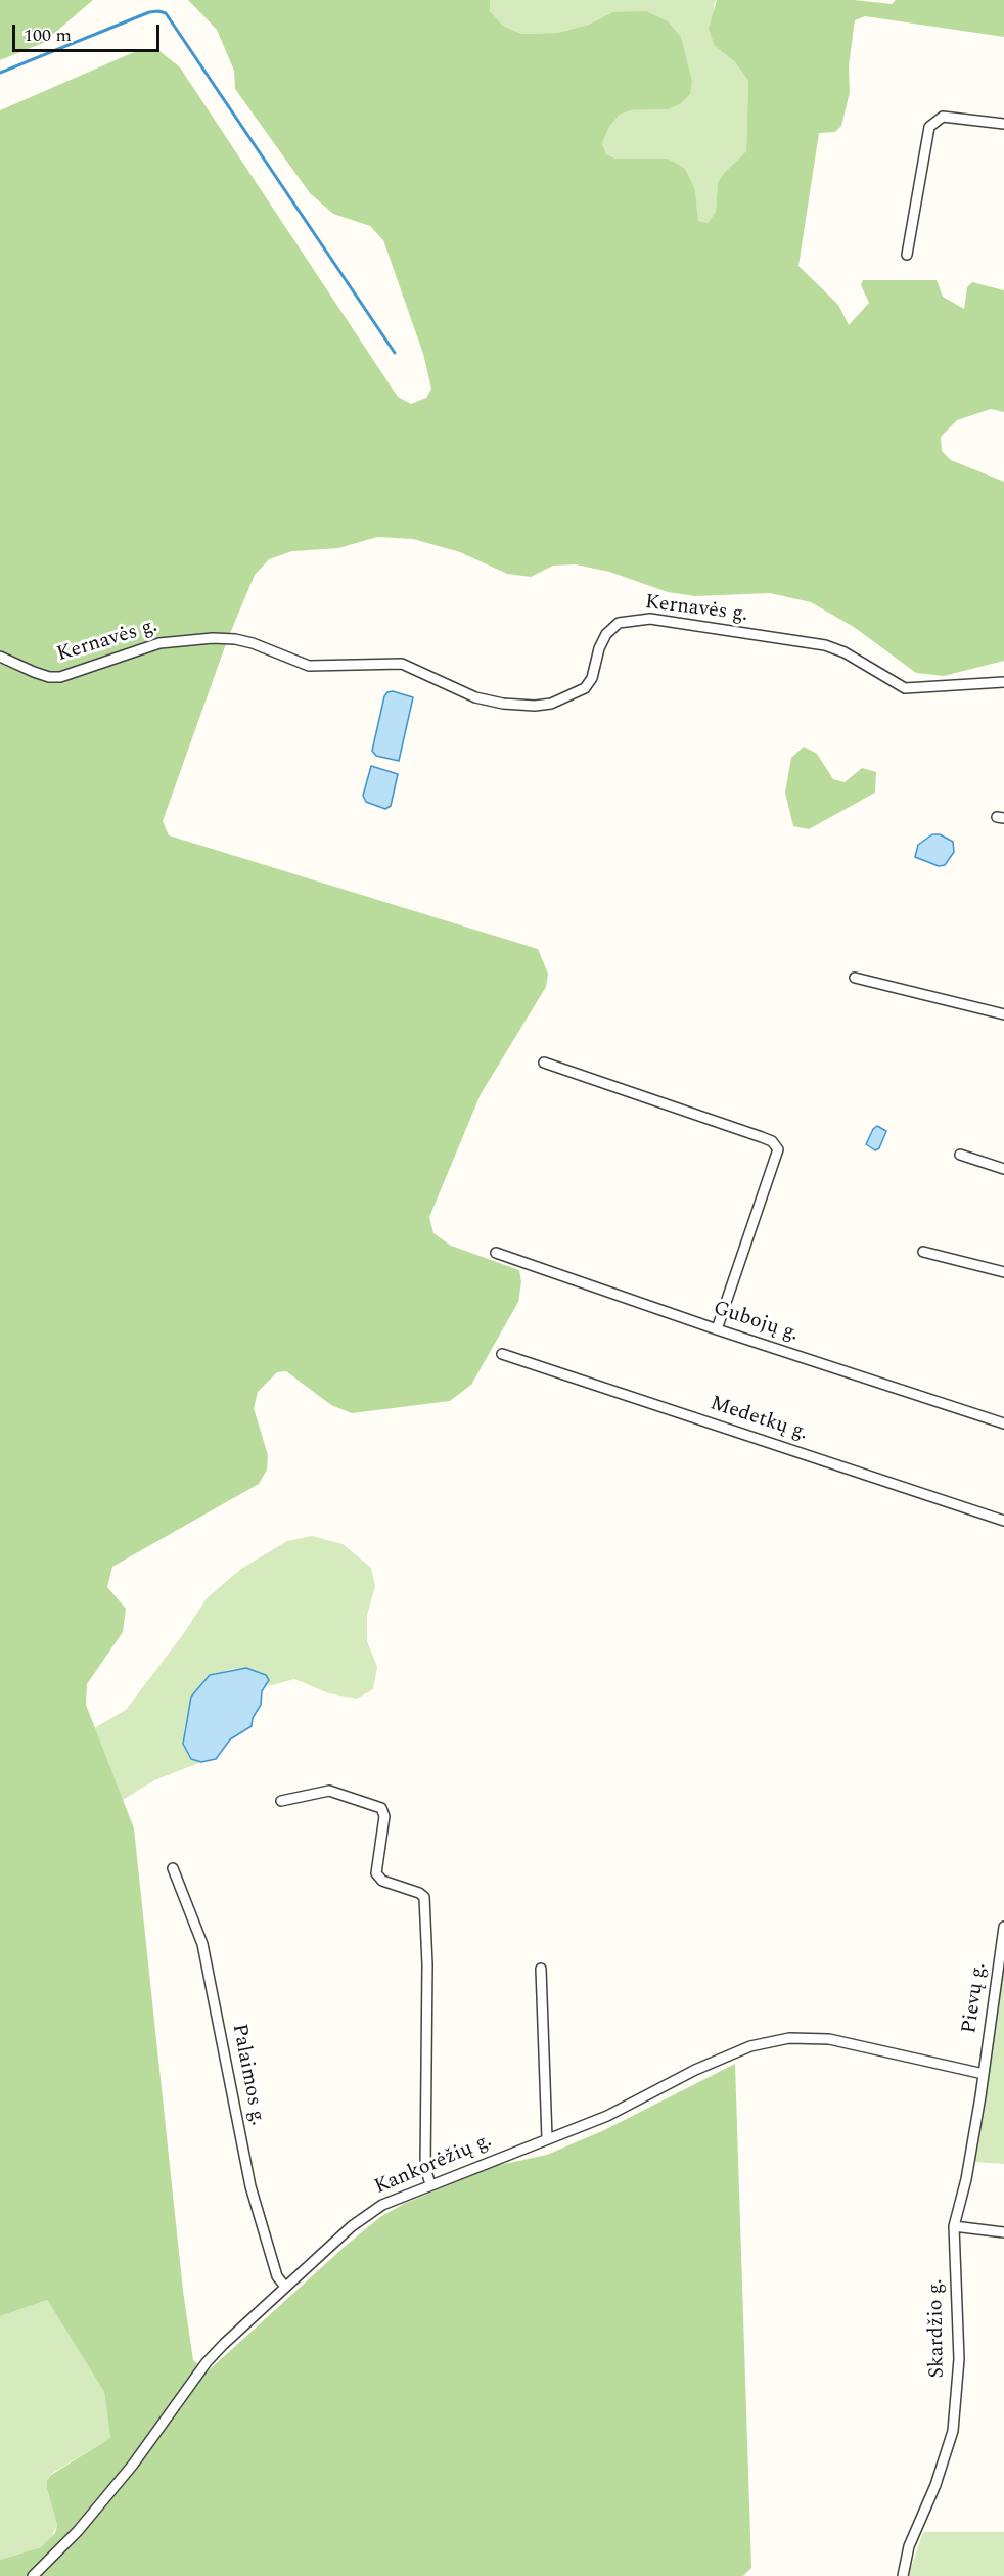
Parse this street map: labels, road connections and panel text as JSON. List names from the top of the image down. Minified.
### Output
{"streets":{"street":["Kernavės g.","Gubojų g.","Medetkų g.","Pievų g.","Palaimos g.","Kankorėžių g.","Skardžio g."]},"crossings":[["Pievų g.","Kankorėžių g."],["Pievų g.","Skardžio g."],["Palaimos g.","Kankorėžių g."],["Kankorėžių g.","Skardžio g."]],"scale_bar":"100 m"}
